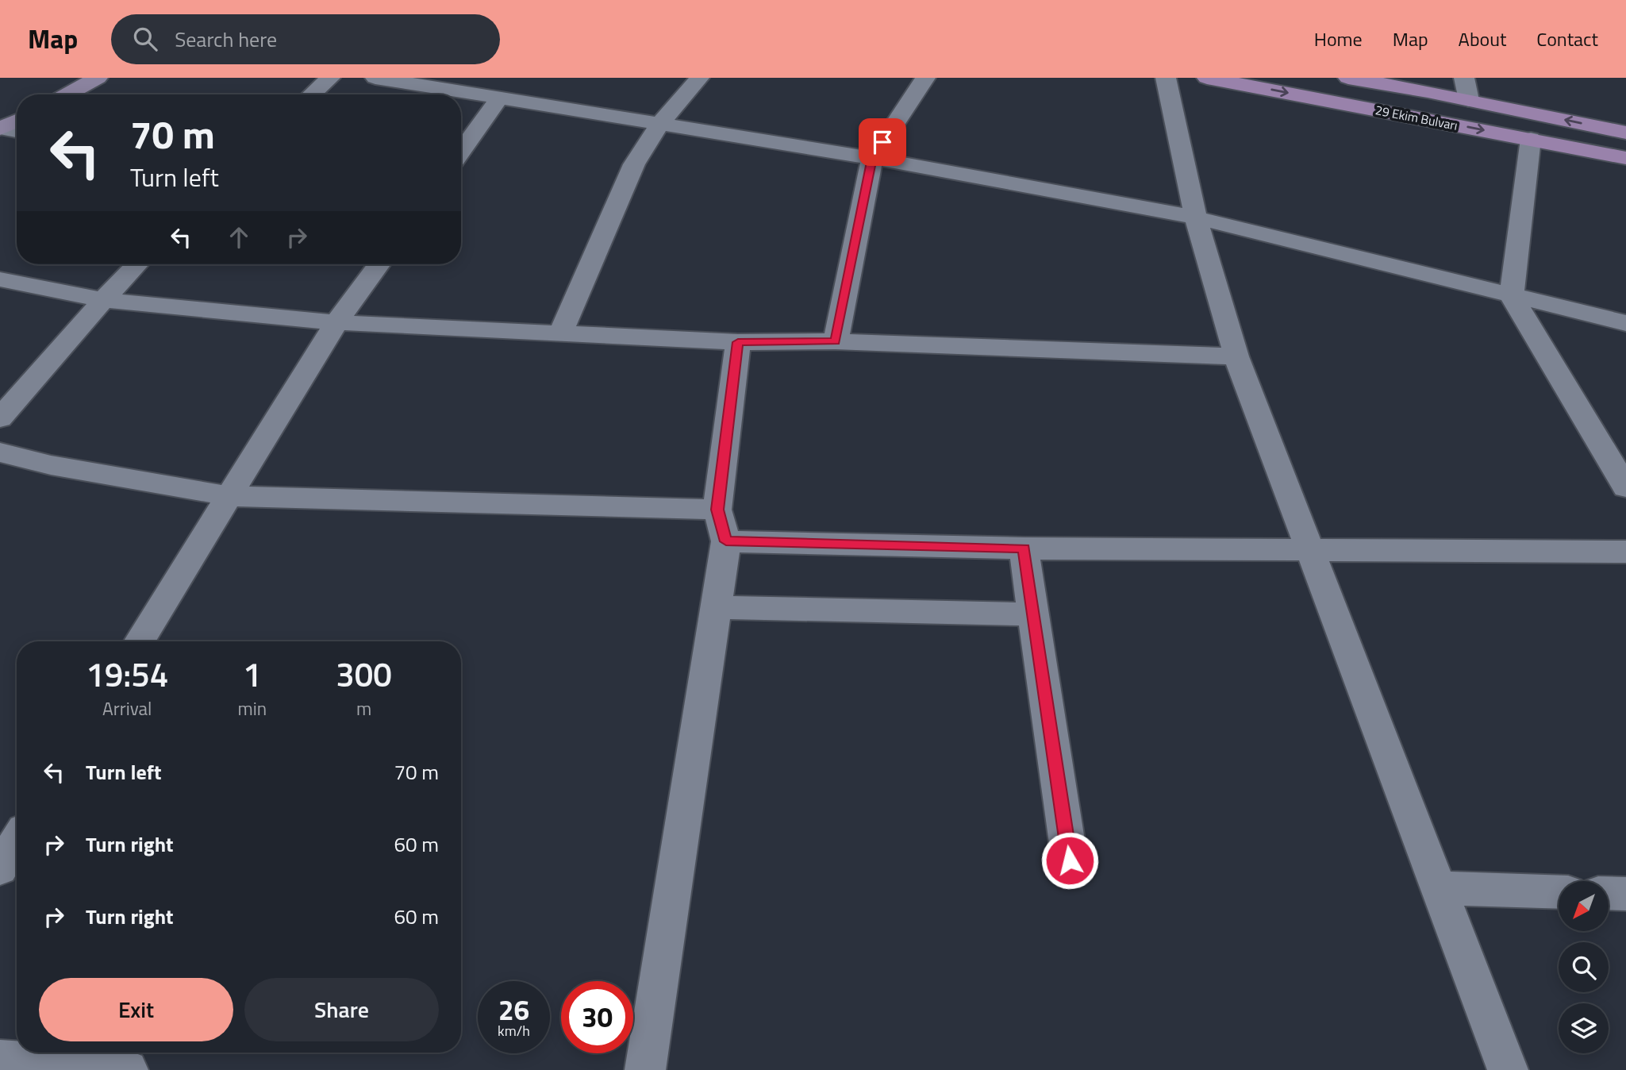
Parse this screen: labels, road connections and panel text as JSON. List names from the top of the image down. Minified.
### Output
{"streets":{"main road":["29 Ekim Bulvarı"]},"north":"bottom left","page":{"header":"Map","search":"Search here","nav":["Home","Map","About","Contact"],"turn":["70 m","Turn left"],"eta":["19:54","Arrival","1","min","300","m"],"list":[{"name":"Turn left","value":"70 m"},{"name":"Turn right","value":"60 m"},{"name":"Turn right","value":"60 m"}],"buttons":["Exit","Share"],"speed":"26 km/h","limit":"30"}}
